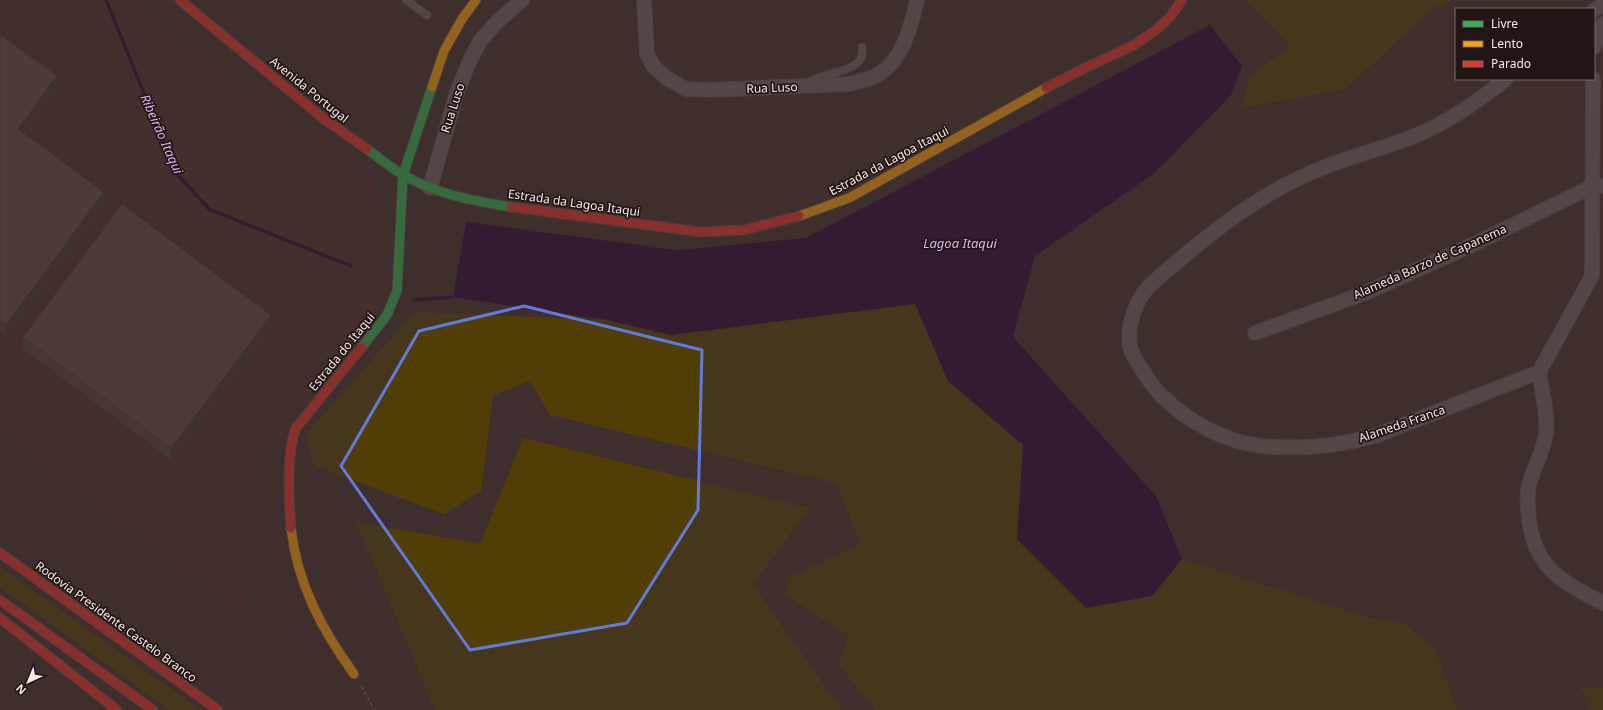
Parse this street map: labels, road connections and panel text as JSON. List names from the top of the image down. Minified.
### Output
{"streets":{"main road":["Avenida Portugal","Estrada da Lagoa Itaqui","Estrada do Itaqui","Rodovia Presidente Castelo Branco"],"street":["Rua Luso","Alameda Barzo de Capanema","Alameda Franca"]},"crossings":[["Rua Luso","Avenida Portugal"],["Rua Luso","Estrada da Lagoa Itaqui"],["Avenida Portugal","Estrada da Lagoa Itaqui"],["Avenida Portugal","Estrada do Itaqui"]],"water":["Ribeirão Itaqui","Lagoa Itaqui"],"legend":["Livre","Lento","Parado"],"north":"bottom left"}
